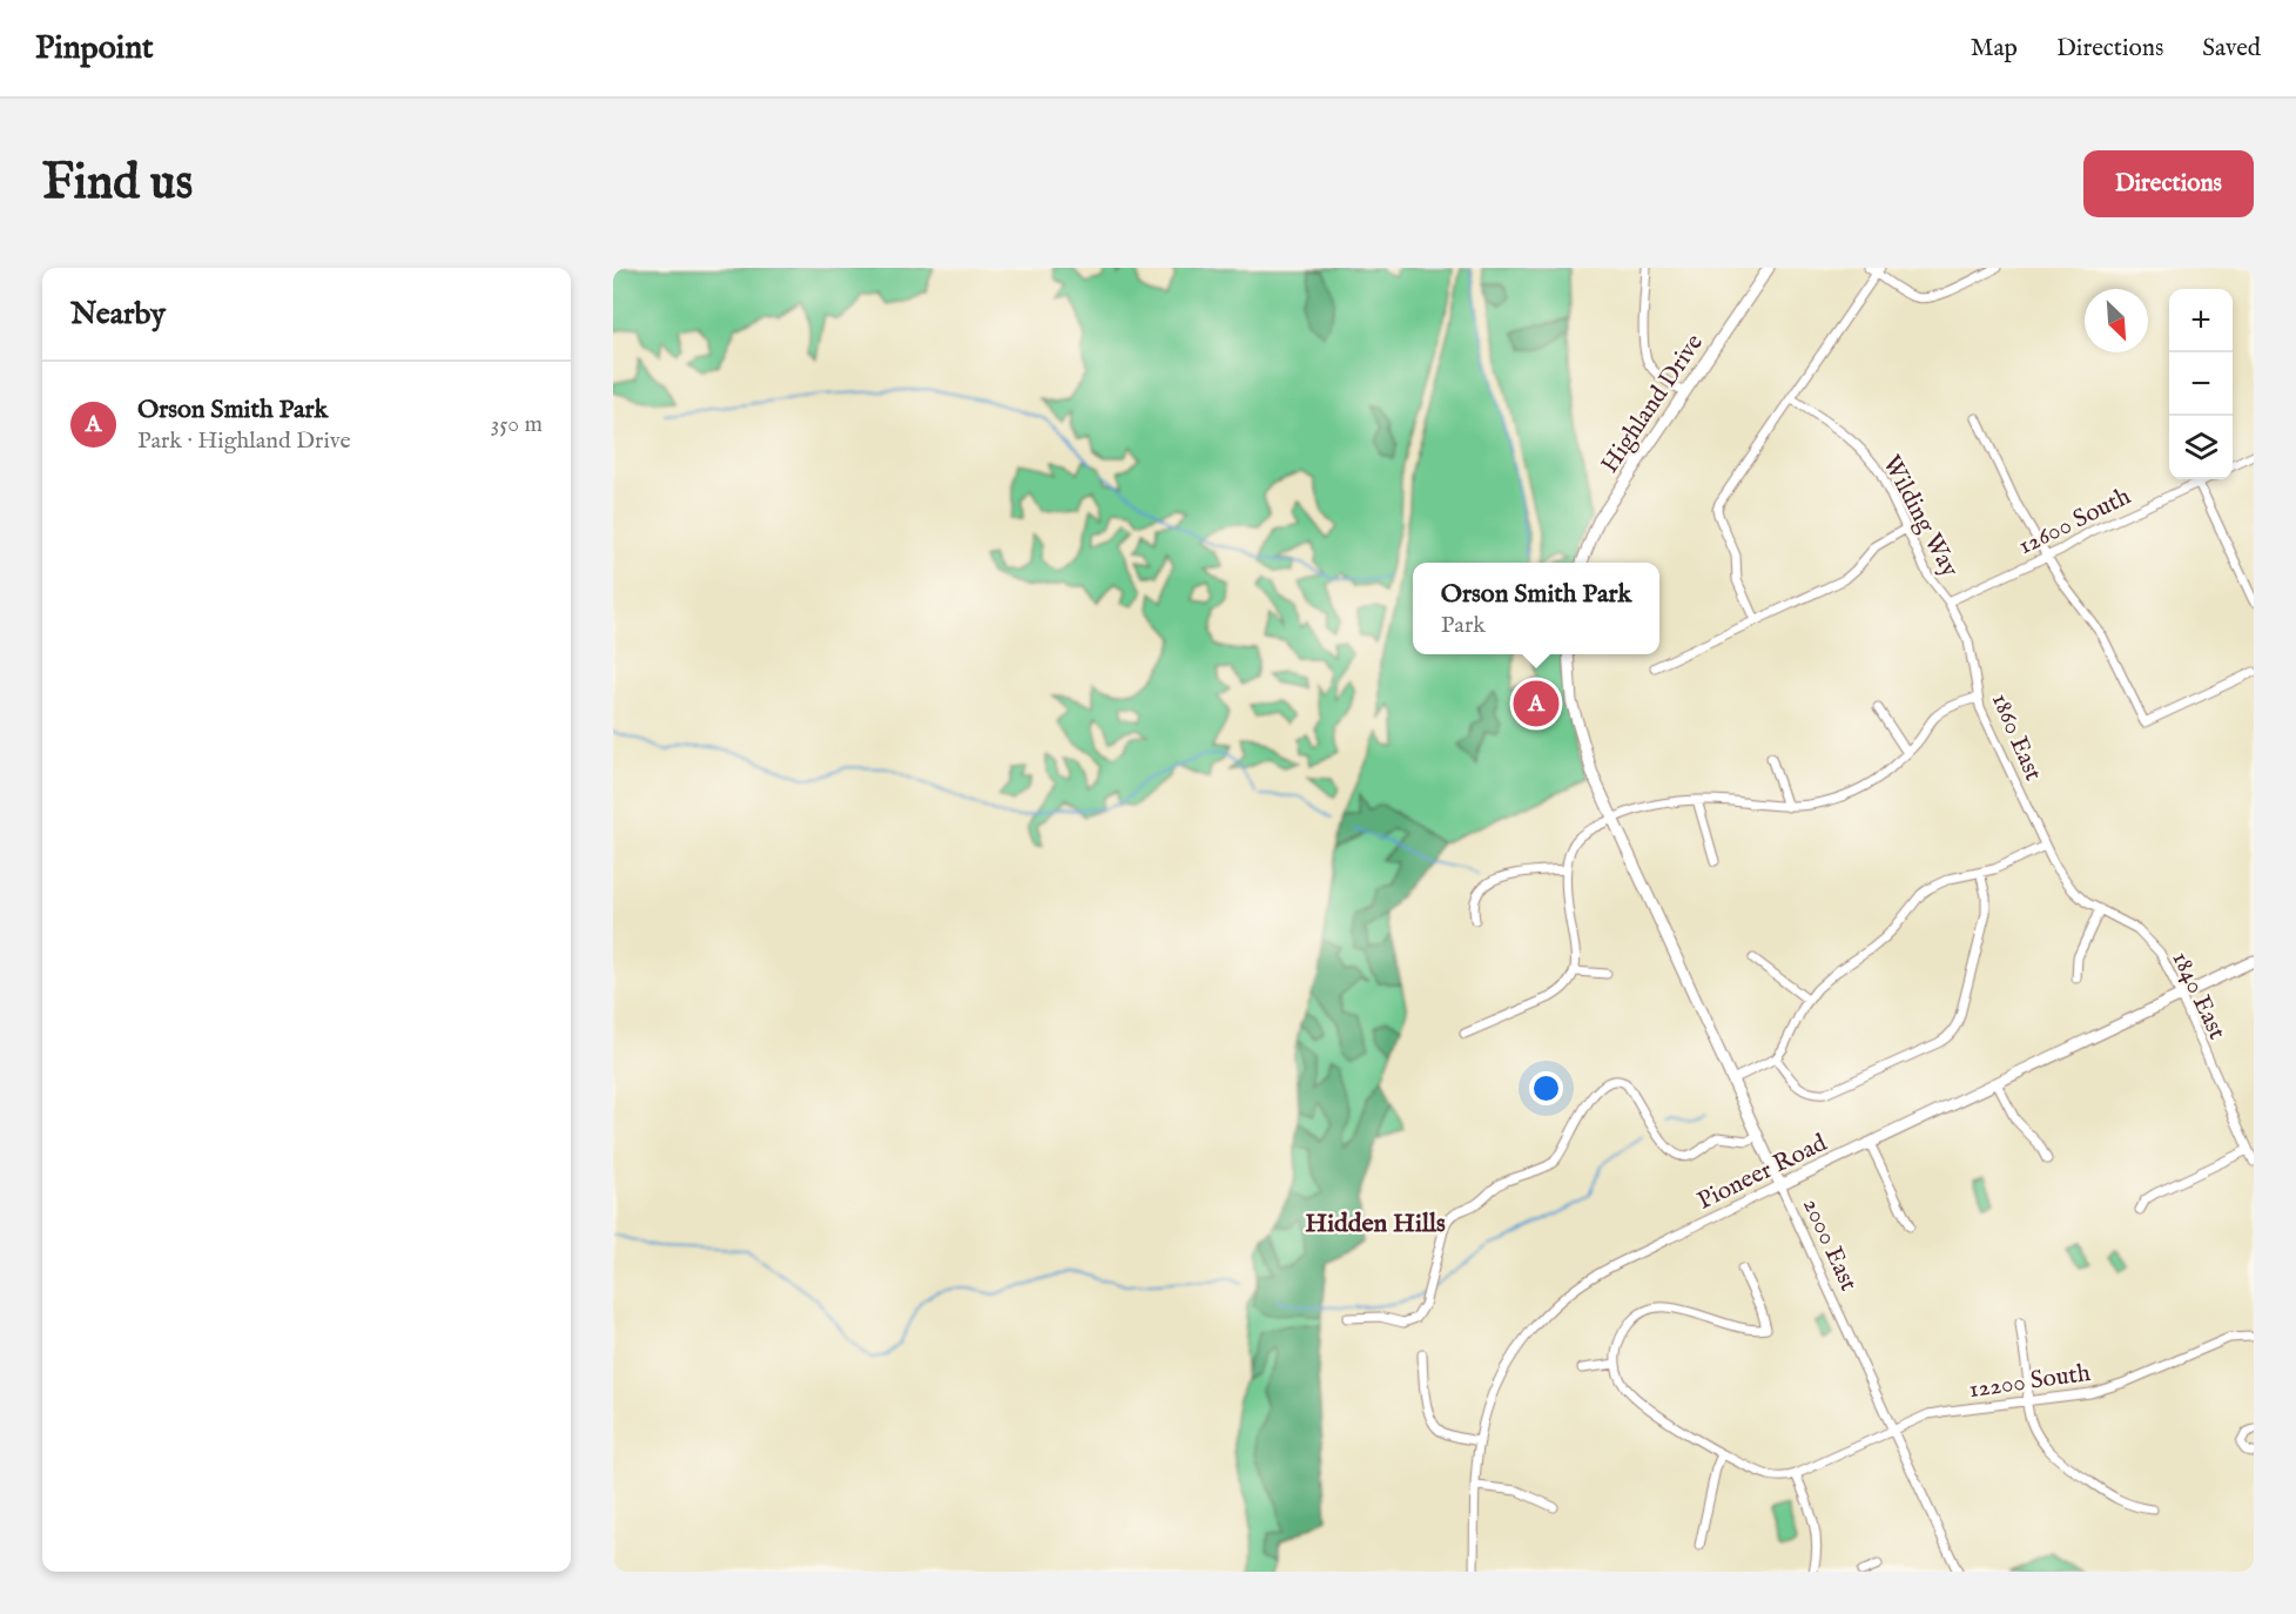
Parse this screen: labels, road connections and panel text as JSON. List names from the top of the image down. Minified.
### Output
{"streets":{"street":["Highland Drive","Wilding Way","12600 South","1860 East","1840 East","Pioneer Road","2000 East","12200 South"]},"crossings":[["Wilding Way","12600 South"],["Wilding Way","1860 East"],["12600 South","1860 East"],["1860 East","1840 East"],["1840 East","Pioneer Road"],["Pioneer Road","2000 East"],["2000 East","12200 South"]],"districts":["Hidden Hills"],"north":"bottom right","page":{"header":"Pinpoint","nav":["Map","Directions","Saved"],"buttons":"Directions","title":"Find us","heading":"Nearby","map_buttons":["+","−"],"list":[{"mark":"A","name":"Orson Smith Park","note":"Park · Highland Drive","value":"350 m"}],"popup":["Orson Smith Park","Park"],"pins":"A"}}
